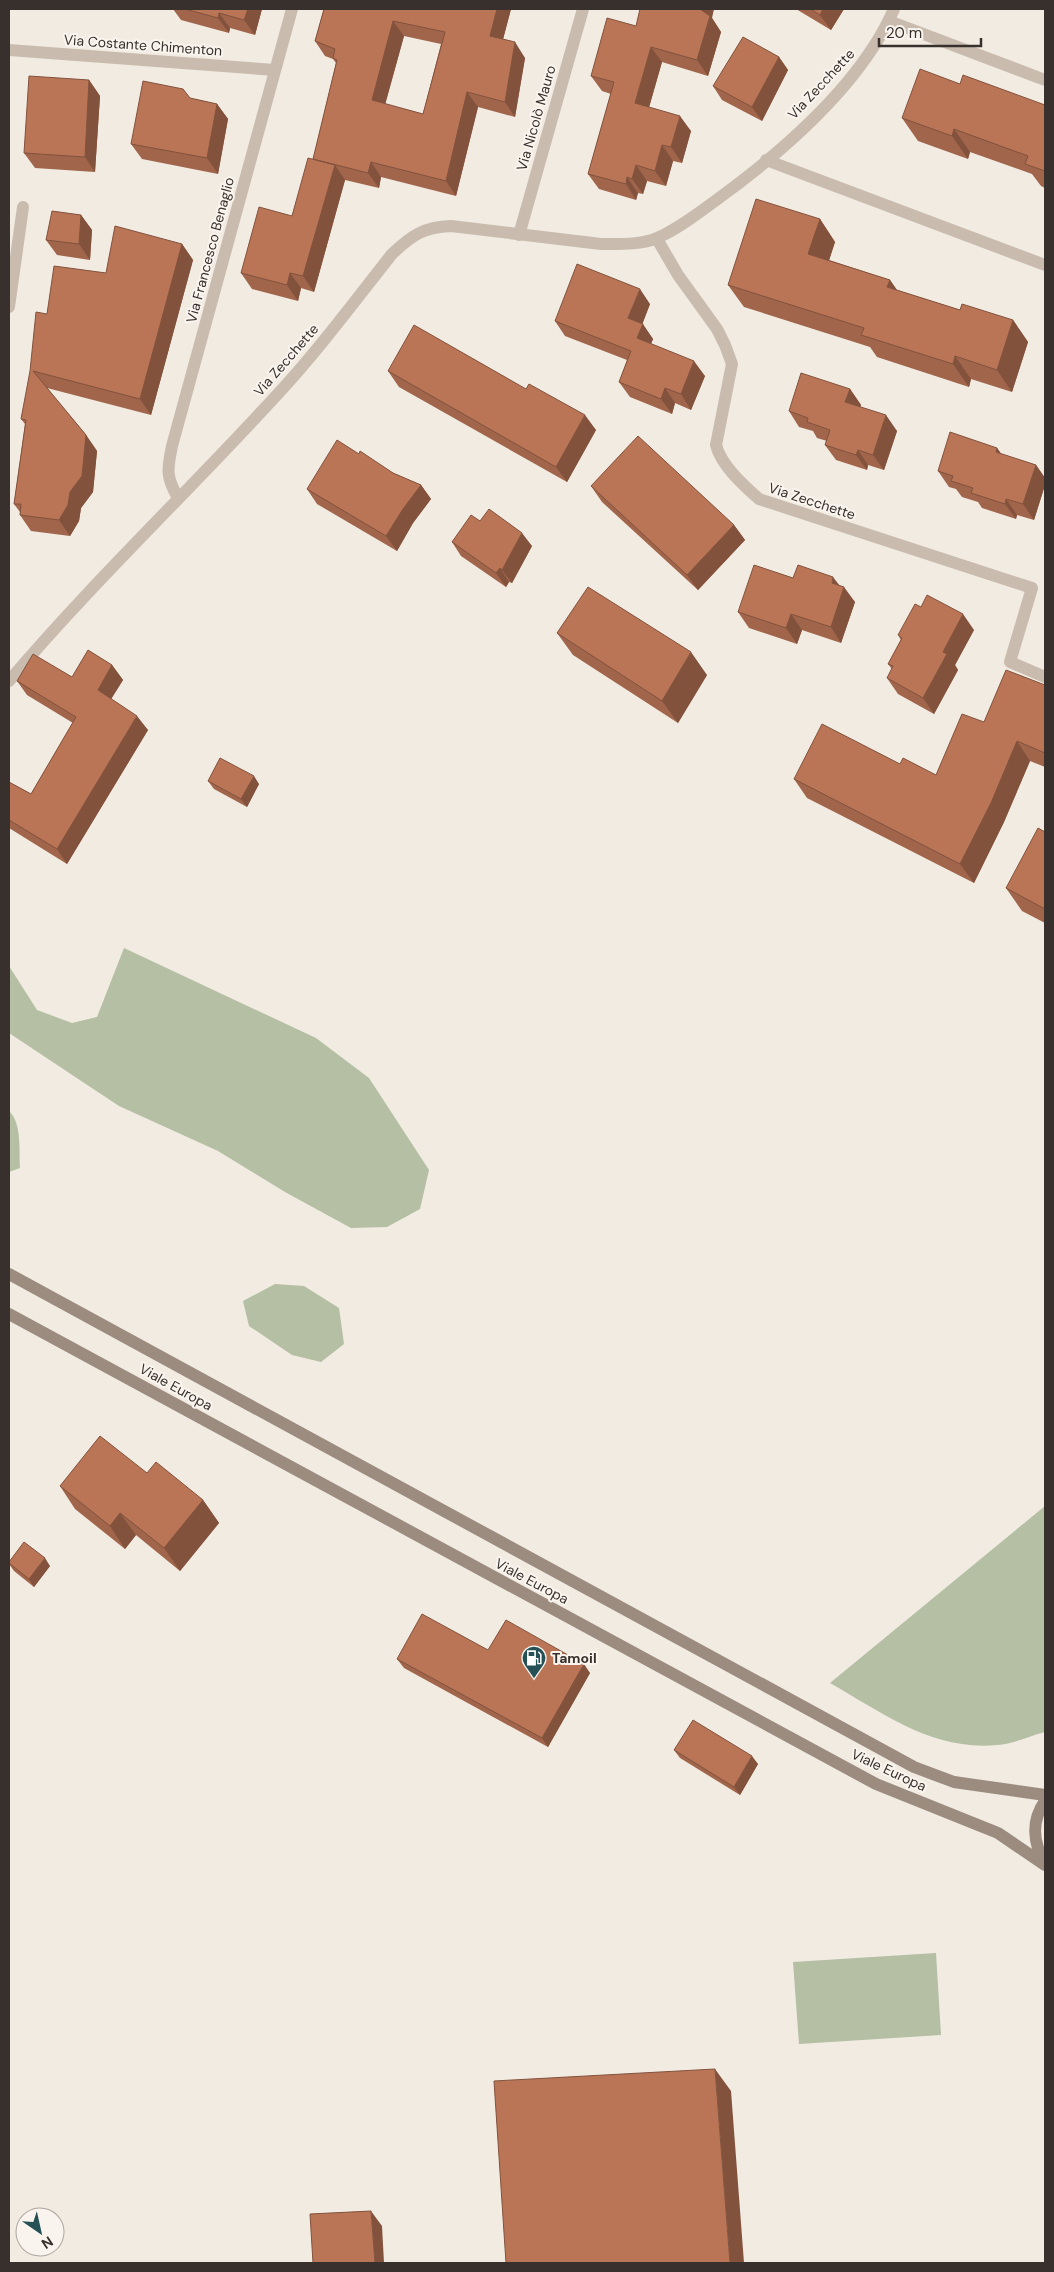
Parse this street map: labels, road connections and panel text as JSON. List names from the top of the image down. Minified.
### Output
{"streets":{"main road":["Viale Europa"],"street":["Via Costante Chimenton","Via Zecchette","Via Nicolò Mauro","Via Francesco Benaglio"]},"crossings":[["Via Costante Chimenton","Via Francesco Benaglio"],["Via Zecchette","Via Nicolò Mauro"],["Via Zecchette","Via Francesco Benaglio"]],"places":{"fuel station":["Tamoil"]},"scale_bar":"20 m","north":"bottom right"}
